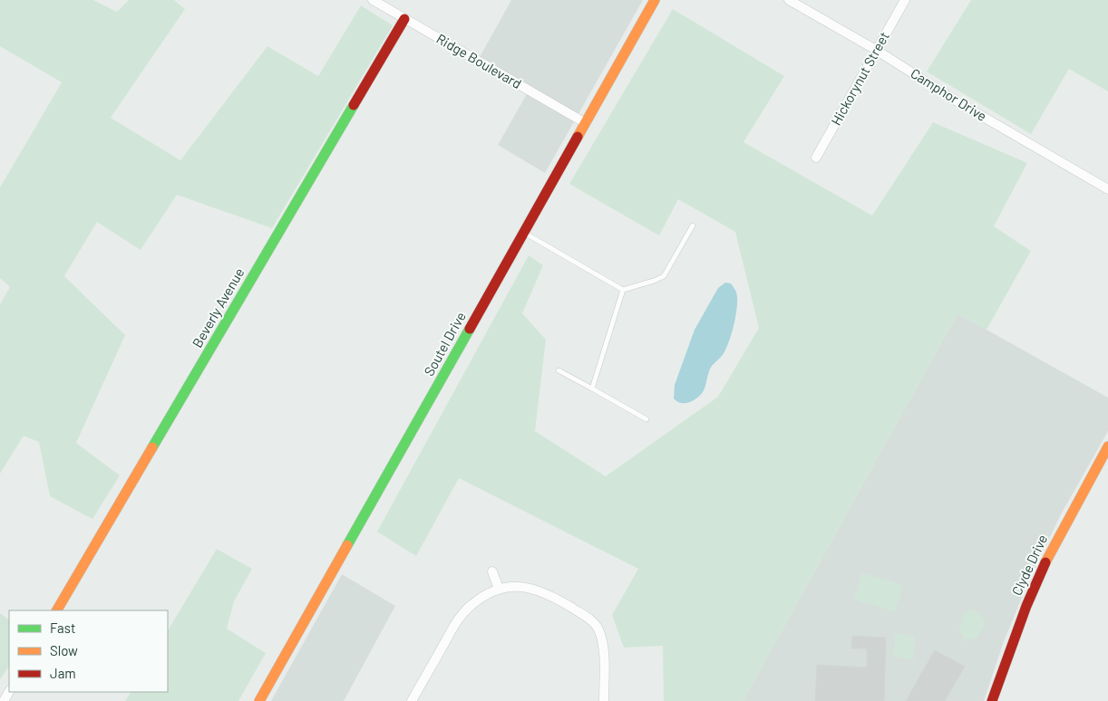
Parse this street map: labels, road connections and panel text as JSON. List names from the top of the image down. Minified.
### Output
{"streets":{"street":["Ridge Boulevard","Hickorynut Street","Camphor Drive","Beverly Avenue","Soutel Drive","Clyde Drive"]},"crossings":[["Ridge Boulevard","Beverly Avenue"],["Ridge Boulevard","Soutel Drive"],["Hickorynut Street","Camphor Drive"]],"legend":["Fast","Slow","Jam"]}
